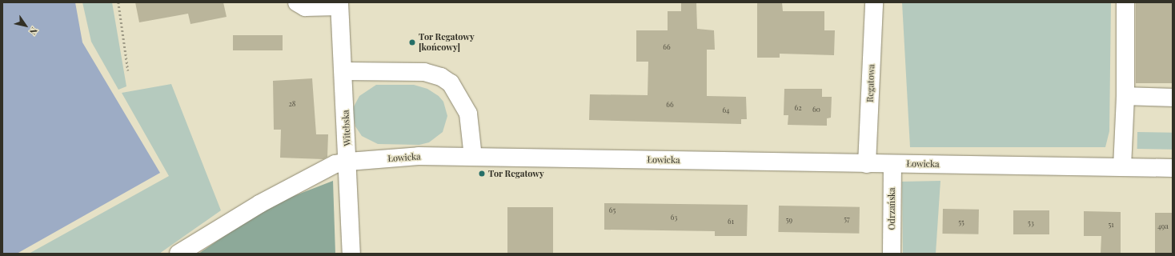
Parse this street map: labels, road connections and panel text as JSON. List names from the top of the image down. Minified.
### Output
{"streets":{"street":["Regatowa","Witebska","Łowicka","Odrzańska"]},"crossings":[["Regatowa","Łowicka"],["Witebska","Łowicka"],["Łowicka","Odrzańska"]],"places":["Tor Regatowy [końcowy]","Tor Regatowy"],"house_numbers":["66","28","66","62","60","64","65","63","57","59","61","55","53","51","49a"],"north":"bottom right"}
